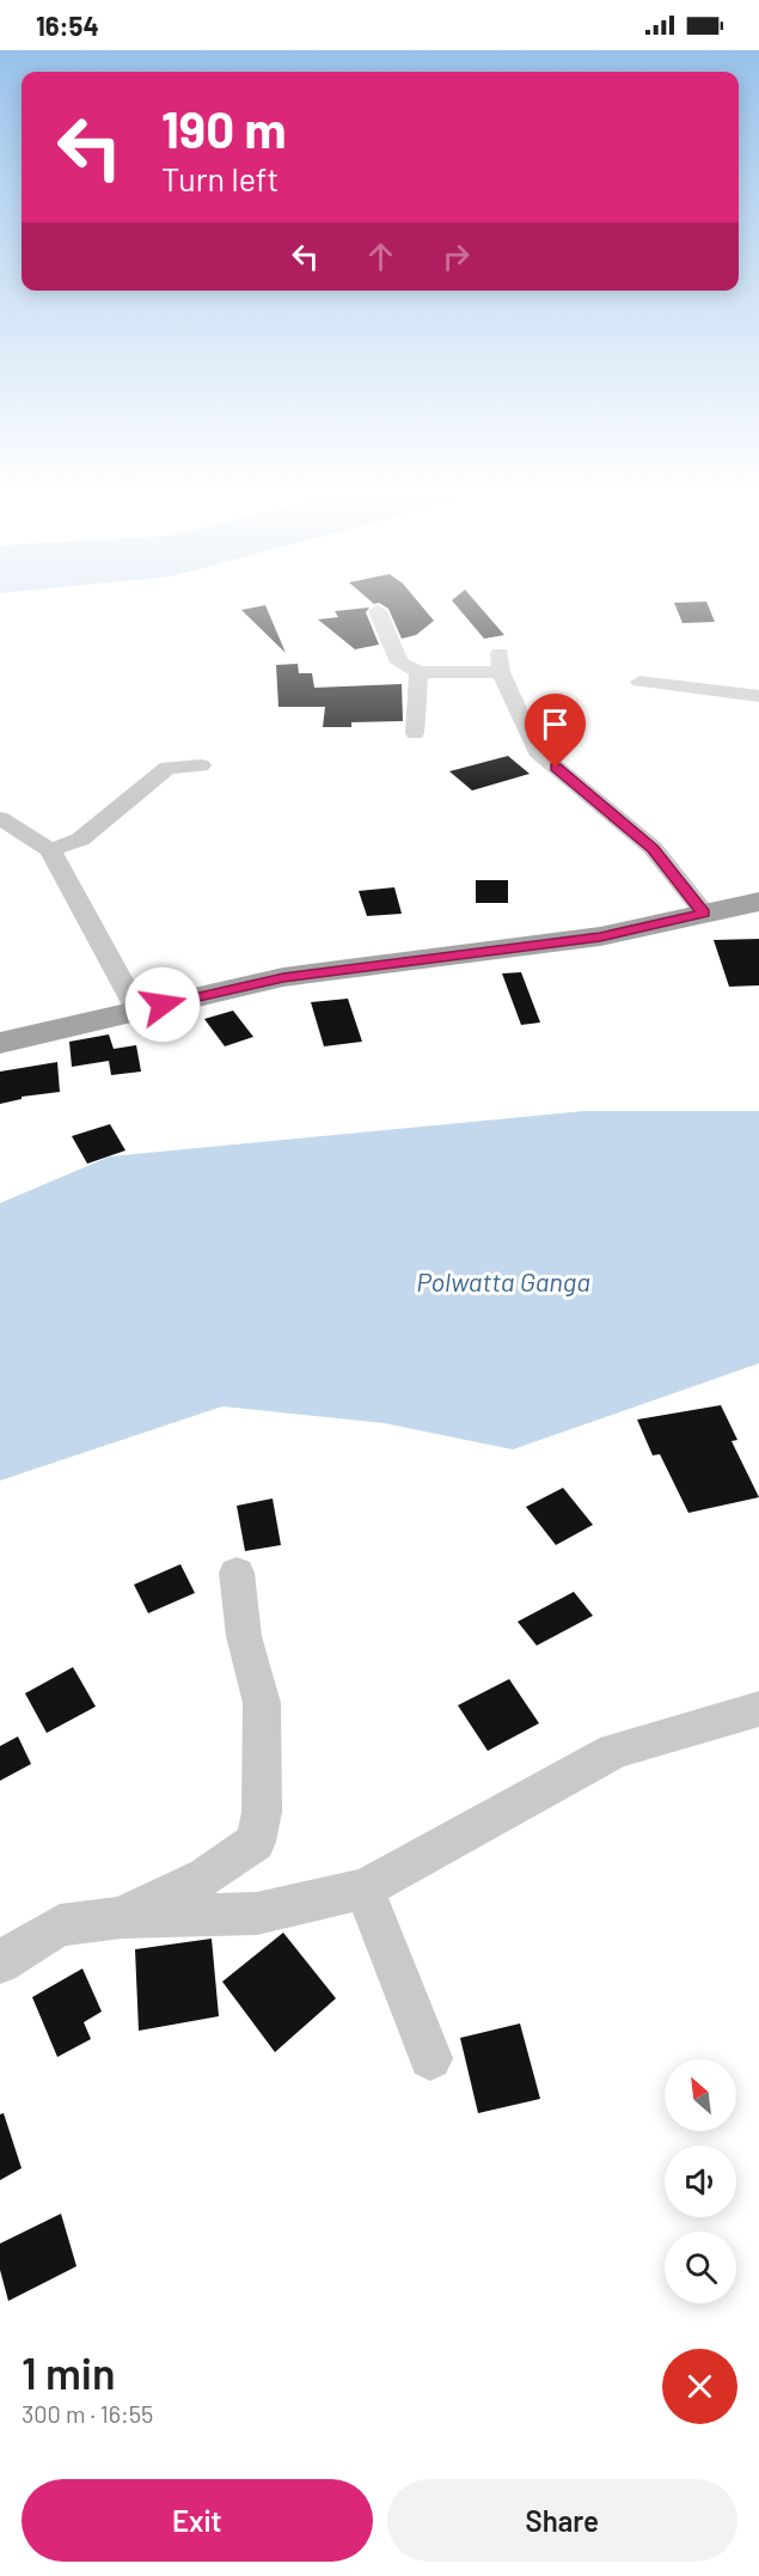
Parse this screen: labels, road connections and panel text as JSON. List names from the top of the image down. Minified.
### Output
{"water":["Polwatta Ganga"],"north":"top left","page":{"status":"16:54","turn":["190 m","Turn left"],"heading":["1 min","300 m · 16:55"],"buttons":["Exit","Share"]}}
